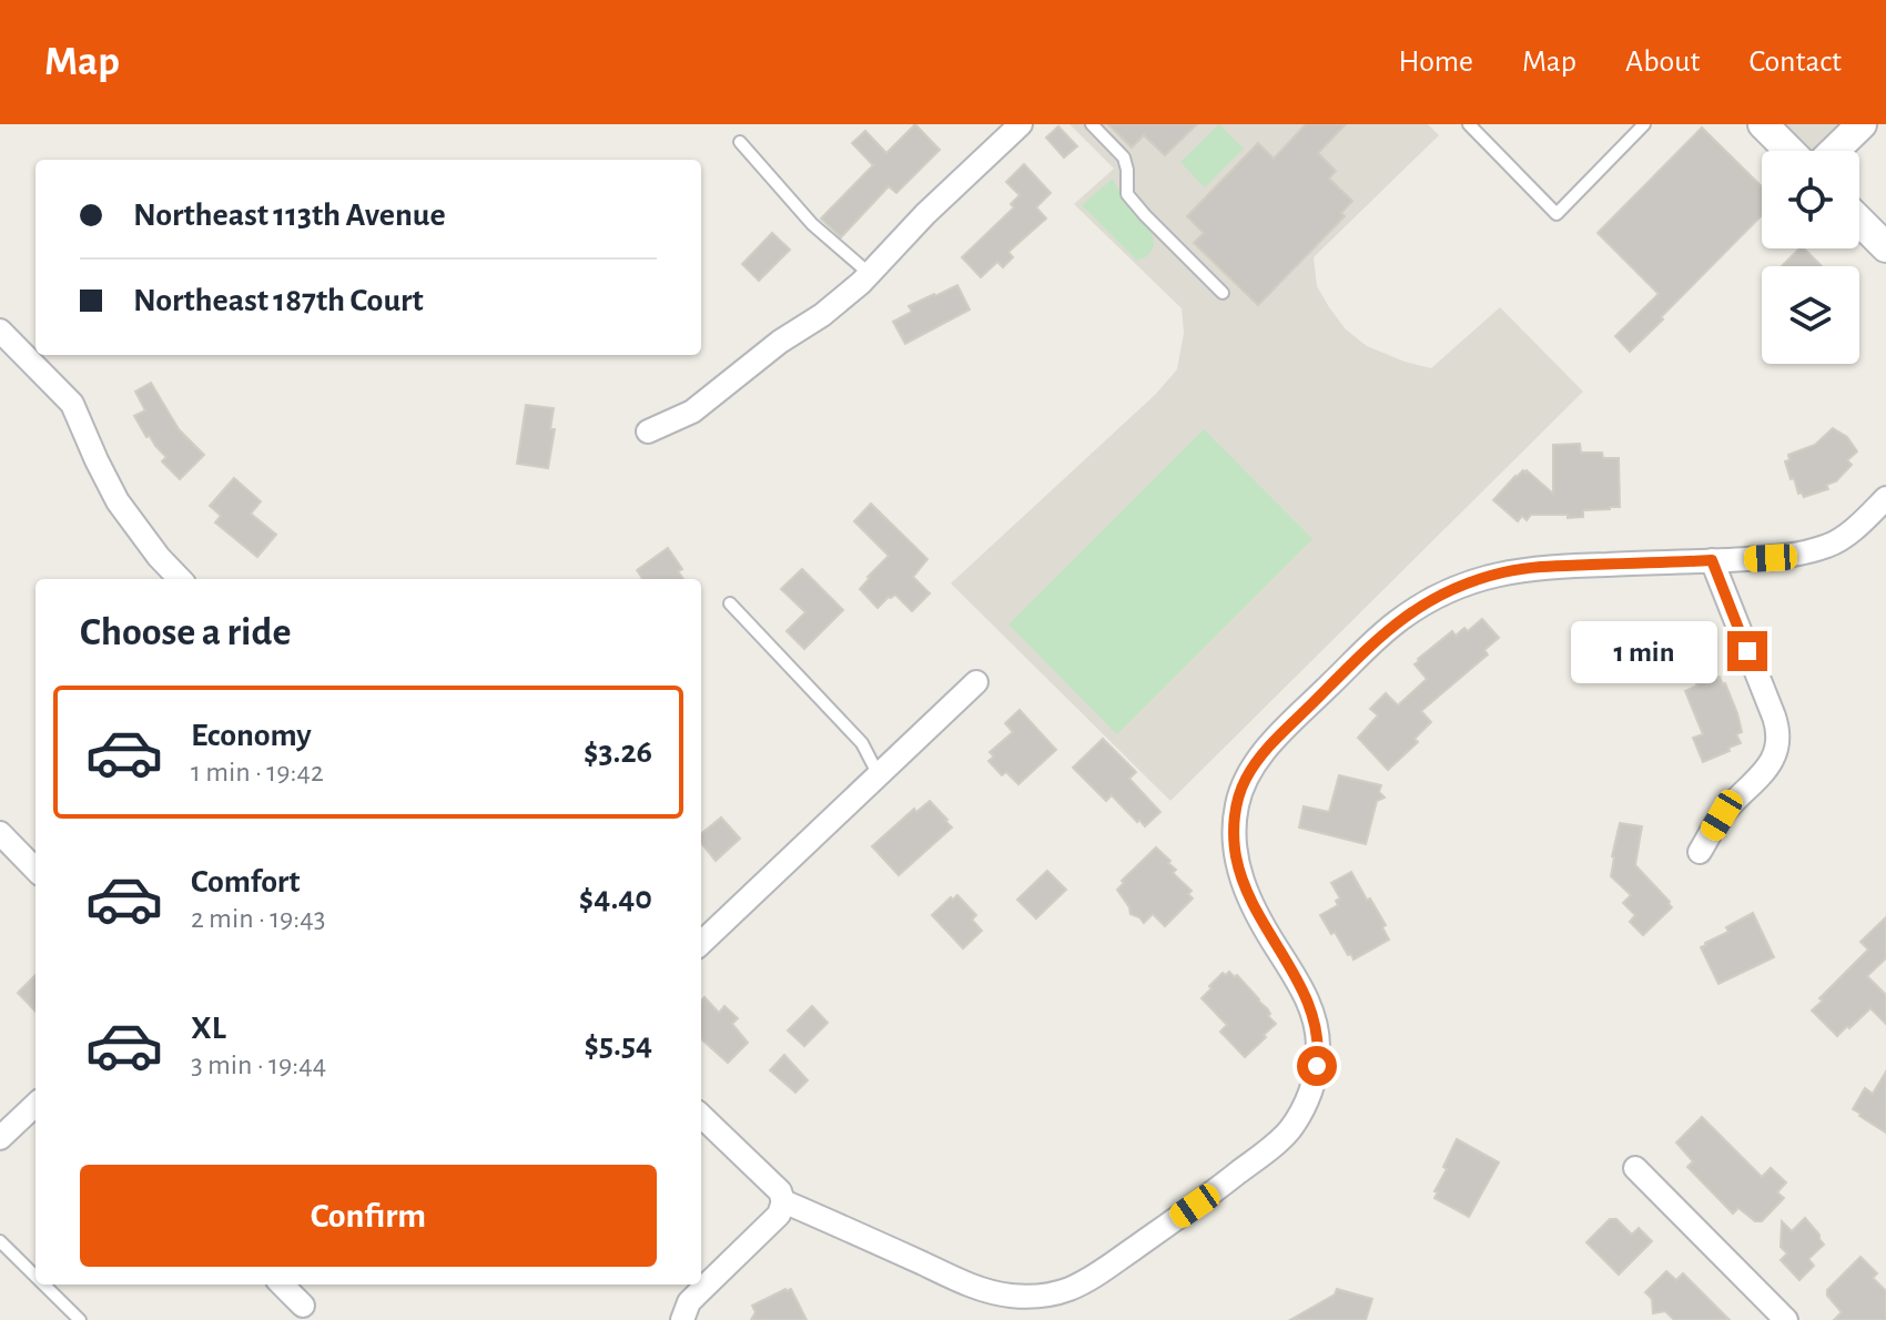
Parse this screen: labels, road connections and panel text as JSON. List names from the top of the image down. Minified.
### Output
{"page":{"header":"Map","nav":["Home","Map","About","Contact"],"banner":["Northeast 113th Avenue","Northeast 187th Court"],"heading":"Choose a ride","bubble":"1 min","list":[{"name":"Economy","note":"1 min · 19:42","value":"$3.26"},{"name":"Comfort","note":"2 min · 19:43","value":"$4.40"},{"name":"XL","note":"3 min · 19:44","value":"$5.54"}],"buttons":"Confirm"}}
